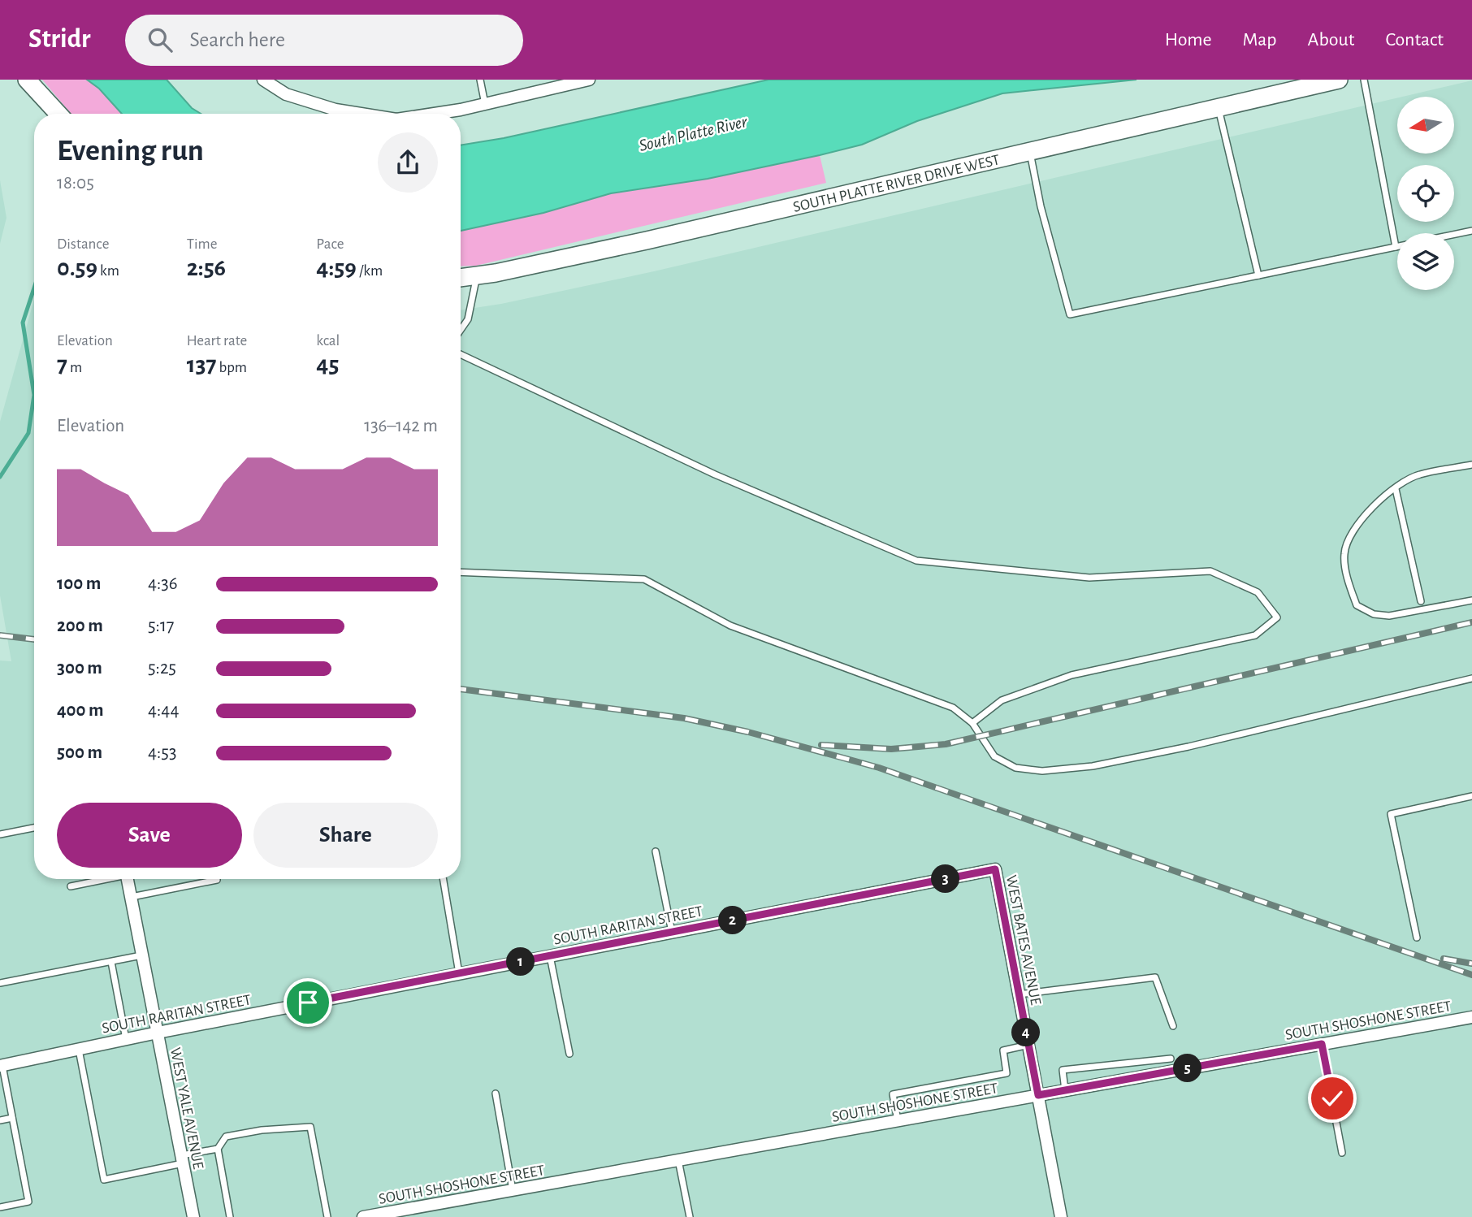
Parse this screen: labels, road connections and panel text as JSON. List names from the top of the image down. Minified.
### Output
{"streets":{"street":["SOUTH PLATTE RIVER DRIVE WEST","SOUTH RARITAN STREET","WEST BATES AVENUE","SOUTH SHOSHONE STREET","WEST YALE AVENUE"]},"crossings":[["SOUTH RARITAN STREET","WEST BATES AVENUE"],["SOUTH RARITAN STREET","WEST YALE AVENUE"],["WEST BATES AVENUE","SOUTH SHOSHONE STREET"]],"water":["South Platte River"],"north":"left","page":{"header":"Stridr","search":"Search here","nav":["Home","Map","About","Contact"],"heading":["Evening run","18:05"],"stats":[["Distance","0.59 km"],["Time","2:56"],["Pace","4:59 /km"],["Elevation","7 m"],["Heart rate","137 bpm"],["kcal","45"]],"chart":["Elevation","136–142 m"],"list":[{"name":"100 m","note":"4:36"},{"name":"200 m","note":"5:17"},{"name":"300 m","note":"5:25"},{"name":"400 m","note":"4:44"},{"name":"500 m","note":"4:53"}],"buttons":["Save","Share"],"pins":["3","2","1","4","5"]}}
